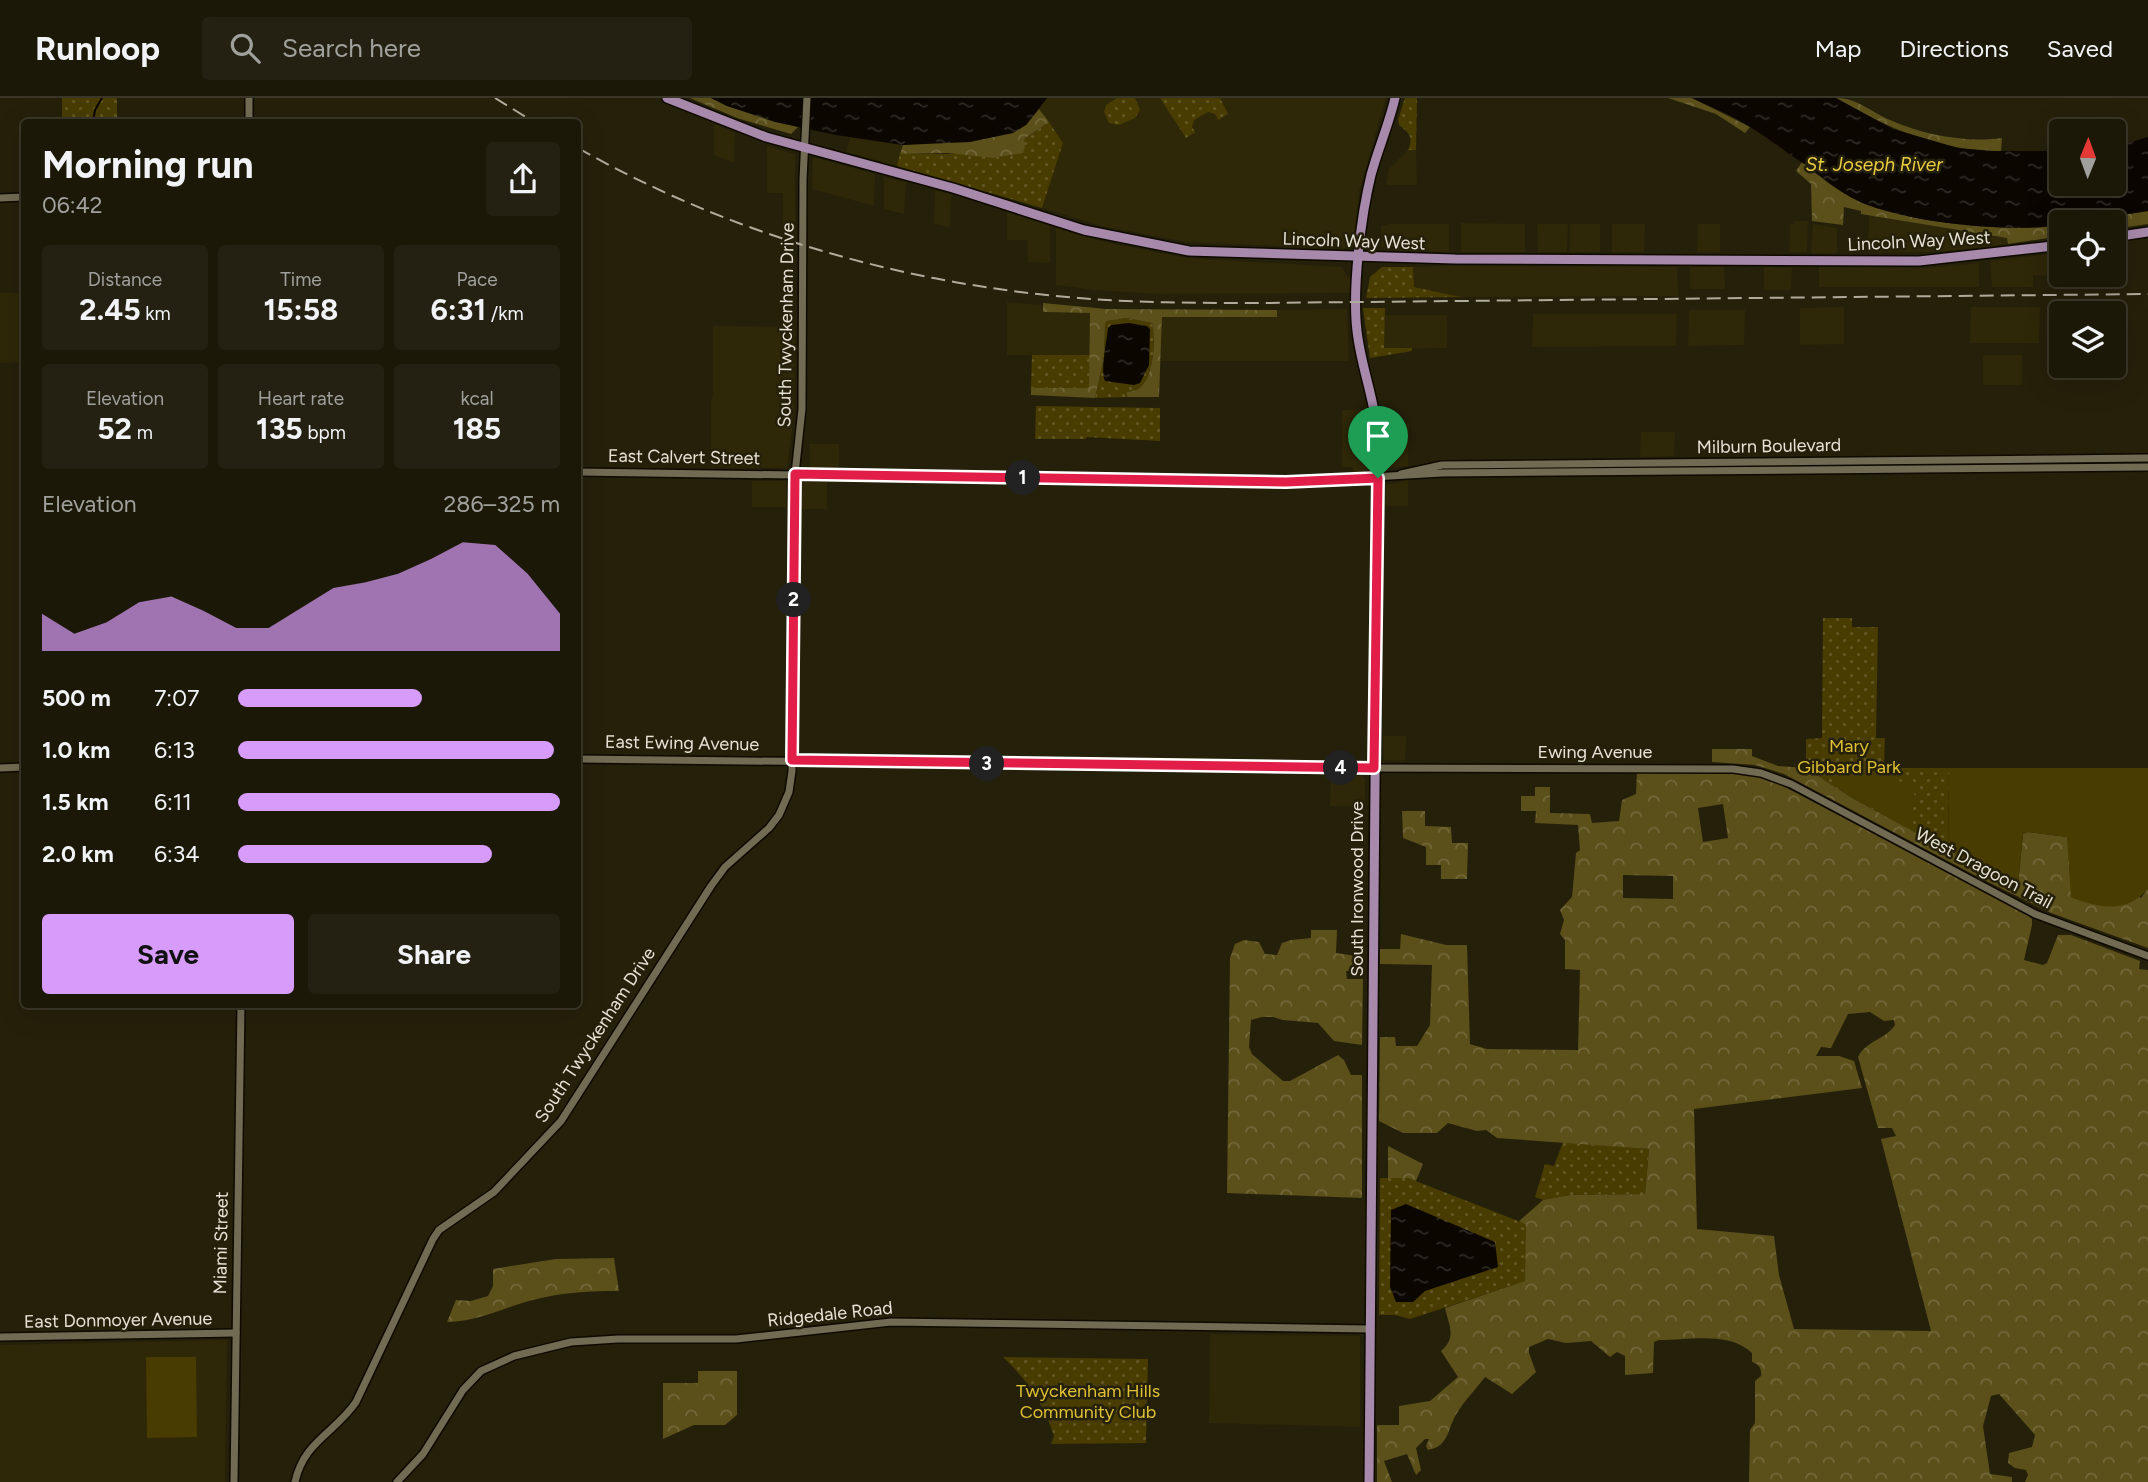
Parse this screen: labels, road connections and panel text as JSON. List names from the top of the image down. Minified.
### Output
{"streets":{"main road":["Lincoln Way West","South Ironwood Drive"],"street":["South Twyckenham Drive","Milburn Boulevard","East Calvert Street","East Ewing Avenue","Ewing Avenue","West Dragoon Trail","Miami Street","Ridgedale Road","East Donmoyer Avenue"]},"crossings":[["Lincoln Way West","South Twyckenham Drive"],["Lincoln Way West","South Ironwood Drive"],["South Twyckenham Drive","East Calvert Street"],["South Twyckenham Drive","East Ewing Avenue"],["Milburn Boulevard","East Calvert Street"],["Milburn Boulevard","South Ironwood Drive"],["East Calvert Street","South Ironwood Drive"],["East Ewing Avenue","Ewing Avenue"],["East Ewing Avenue","South Ironwood Drive"],["Ewing Avenue","West Dragoon Trail"],["Ewing Avenue","South Ironwood Drive"],["South Ironwood Drive","Ridgedale Road"],["Miami Street","East Donmoyer Avenue"]],"water":["St. Joseph River"],"parks":["Mary Gibbard Park","Twyckenham Hills Community Club"],"north":"top","page":{"header":"Runloop","search":"Search here","nav":["Map","Directions","Saved"],"heading":["Morning run","06:42"],"stats":[["Distance","2.45 km"],["Time","15:58"],["Pace","6:31 /km"],["Elevation","52 m"],["Heart rate","135 bpm"],["kcal","185"]],"pins":["1","2","3","4"],"chart":["Elevation","286–325 m"],"list":[{"name":"500 m","note":"7:07"},{"name":"1.0 km","note":"6:13"},{"name":"1.5 km","note":"6:11"},{"name":"2.0 km","note":"6:34"}],"buttons":["Save","Share"]}}
